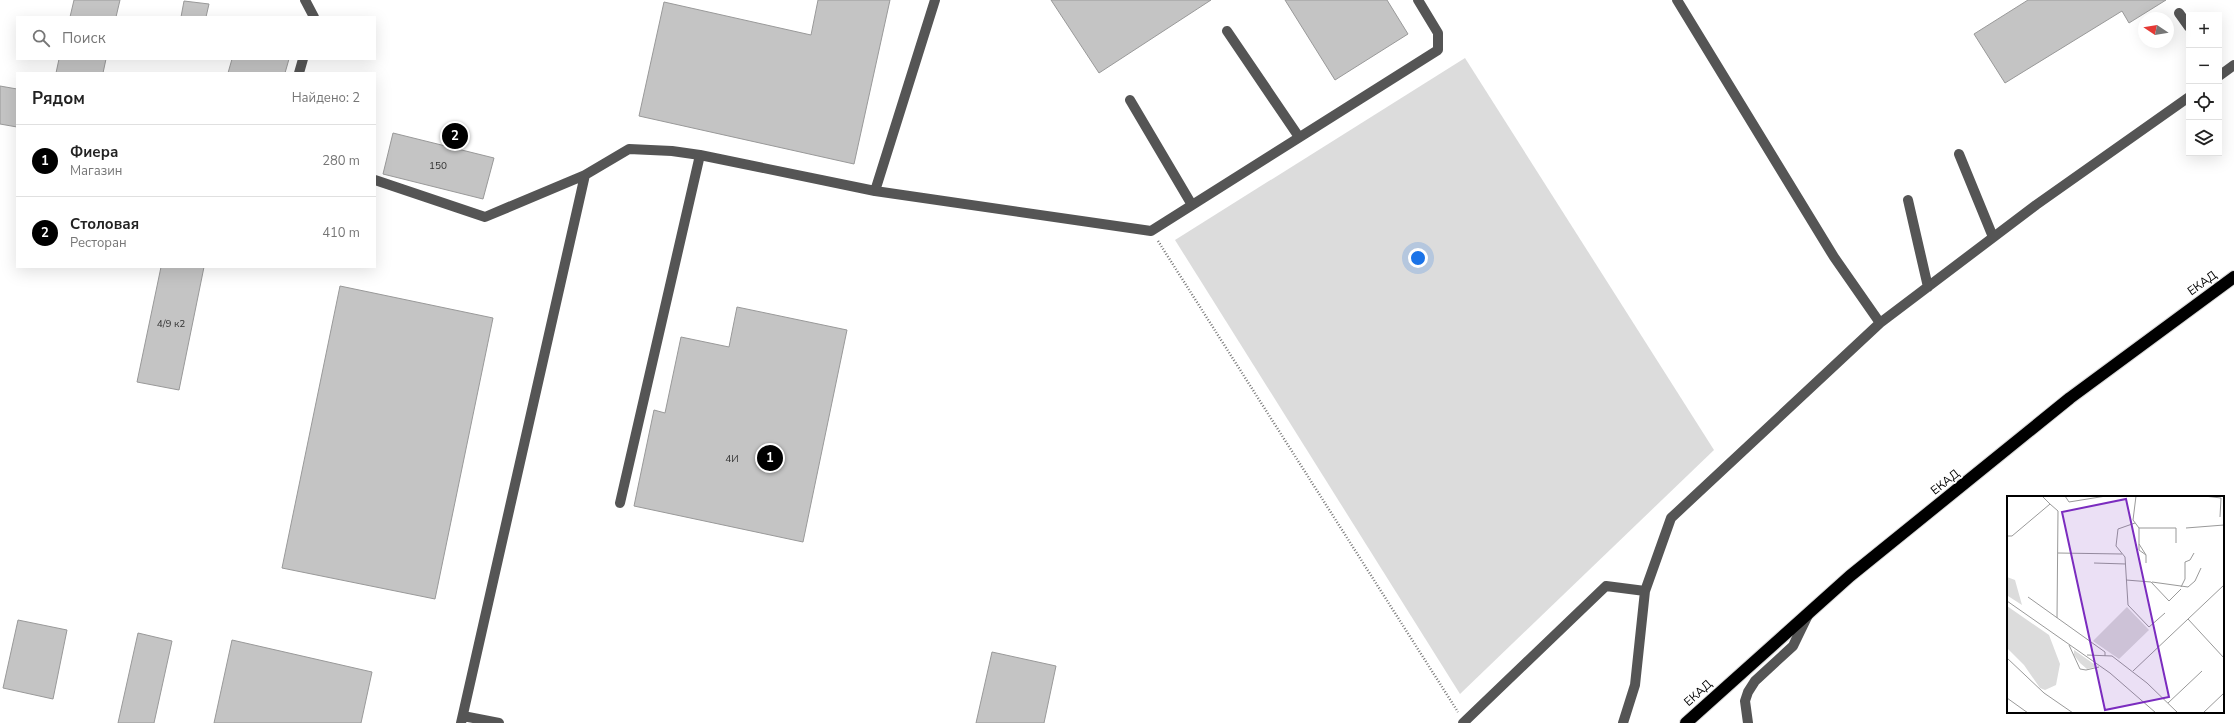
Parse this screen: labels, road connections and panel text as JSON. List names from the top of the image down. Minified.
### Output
{"streets":{"highway":["ЕКАД"]},"house_numbers":["150","4/9 к2","4И"],"north":"left","page":{"map_buttons":["+","−"],"search":"Поиск","heading":["Рядом","Найдено: 2"],"pins":["2","1"],"list":[{"mark":"1","name":"Фиера","note":"Магазин","value":"280 m"},{"mark":"2","name":"Столовая","note":"Ресторан","value":"410 m"}]}}
